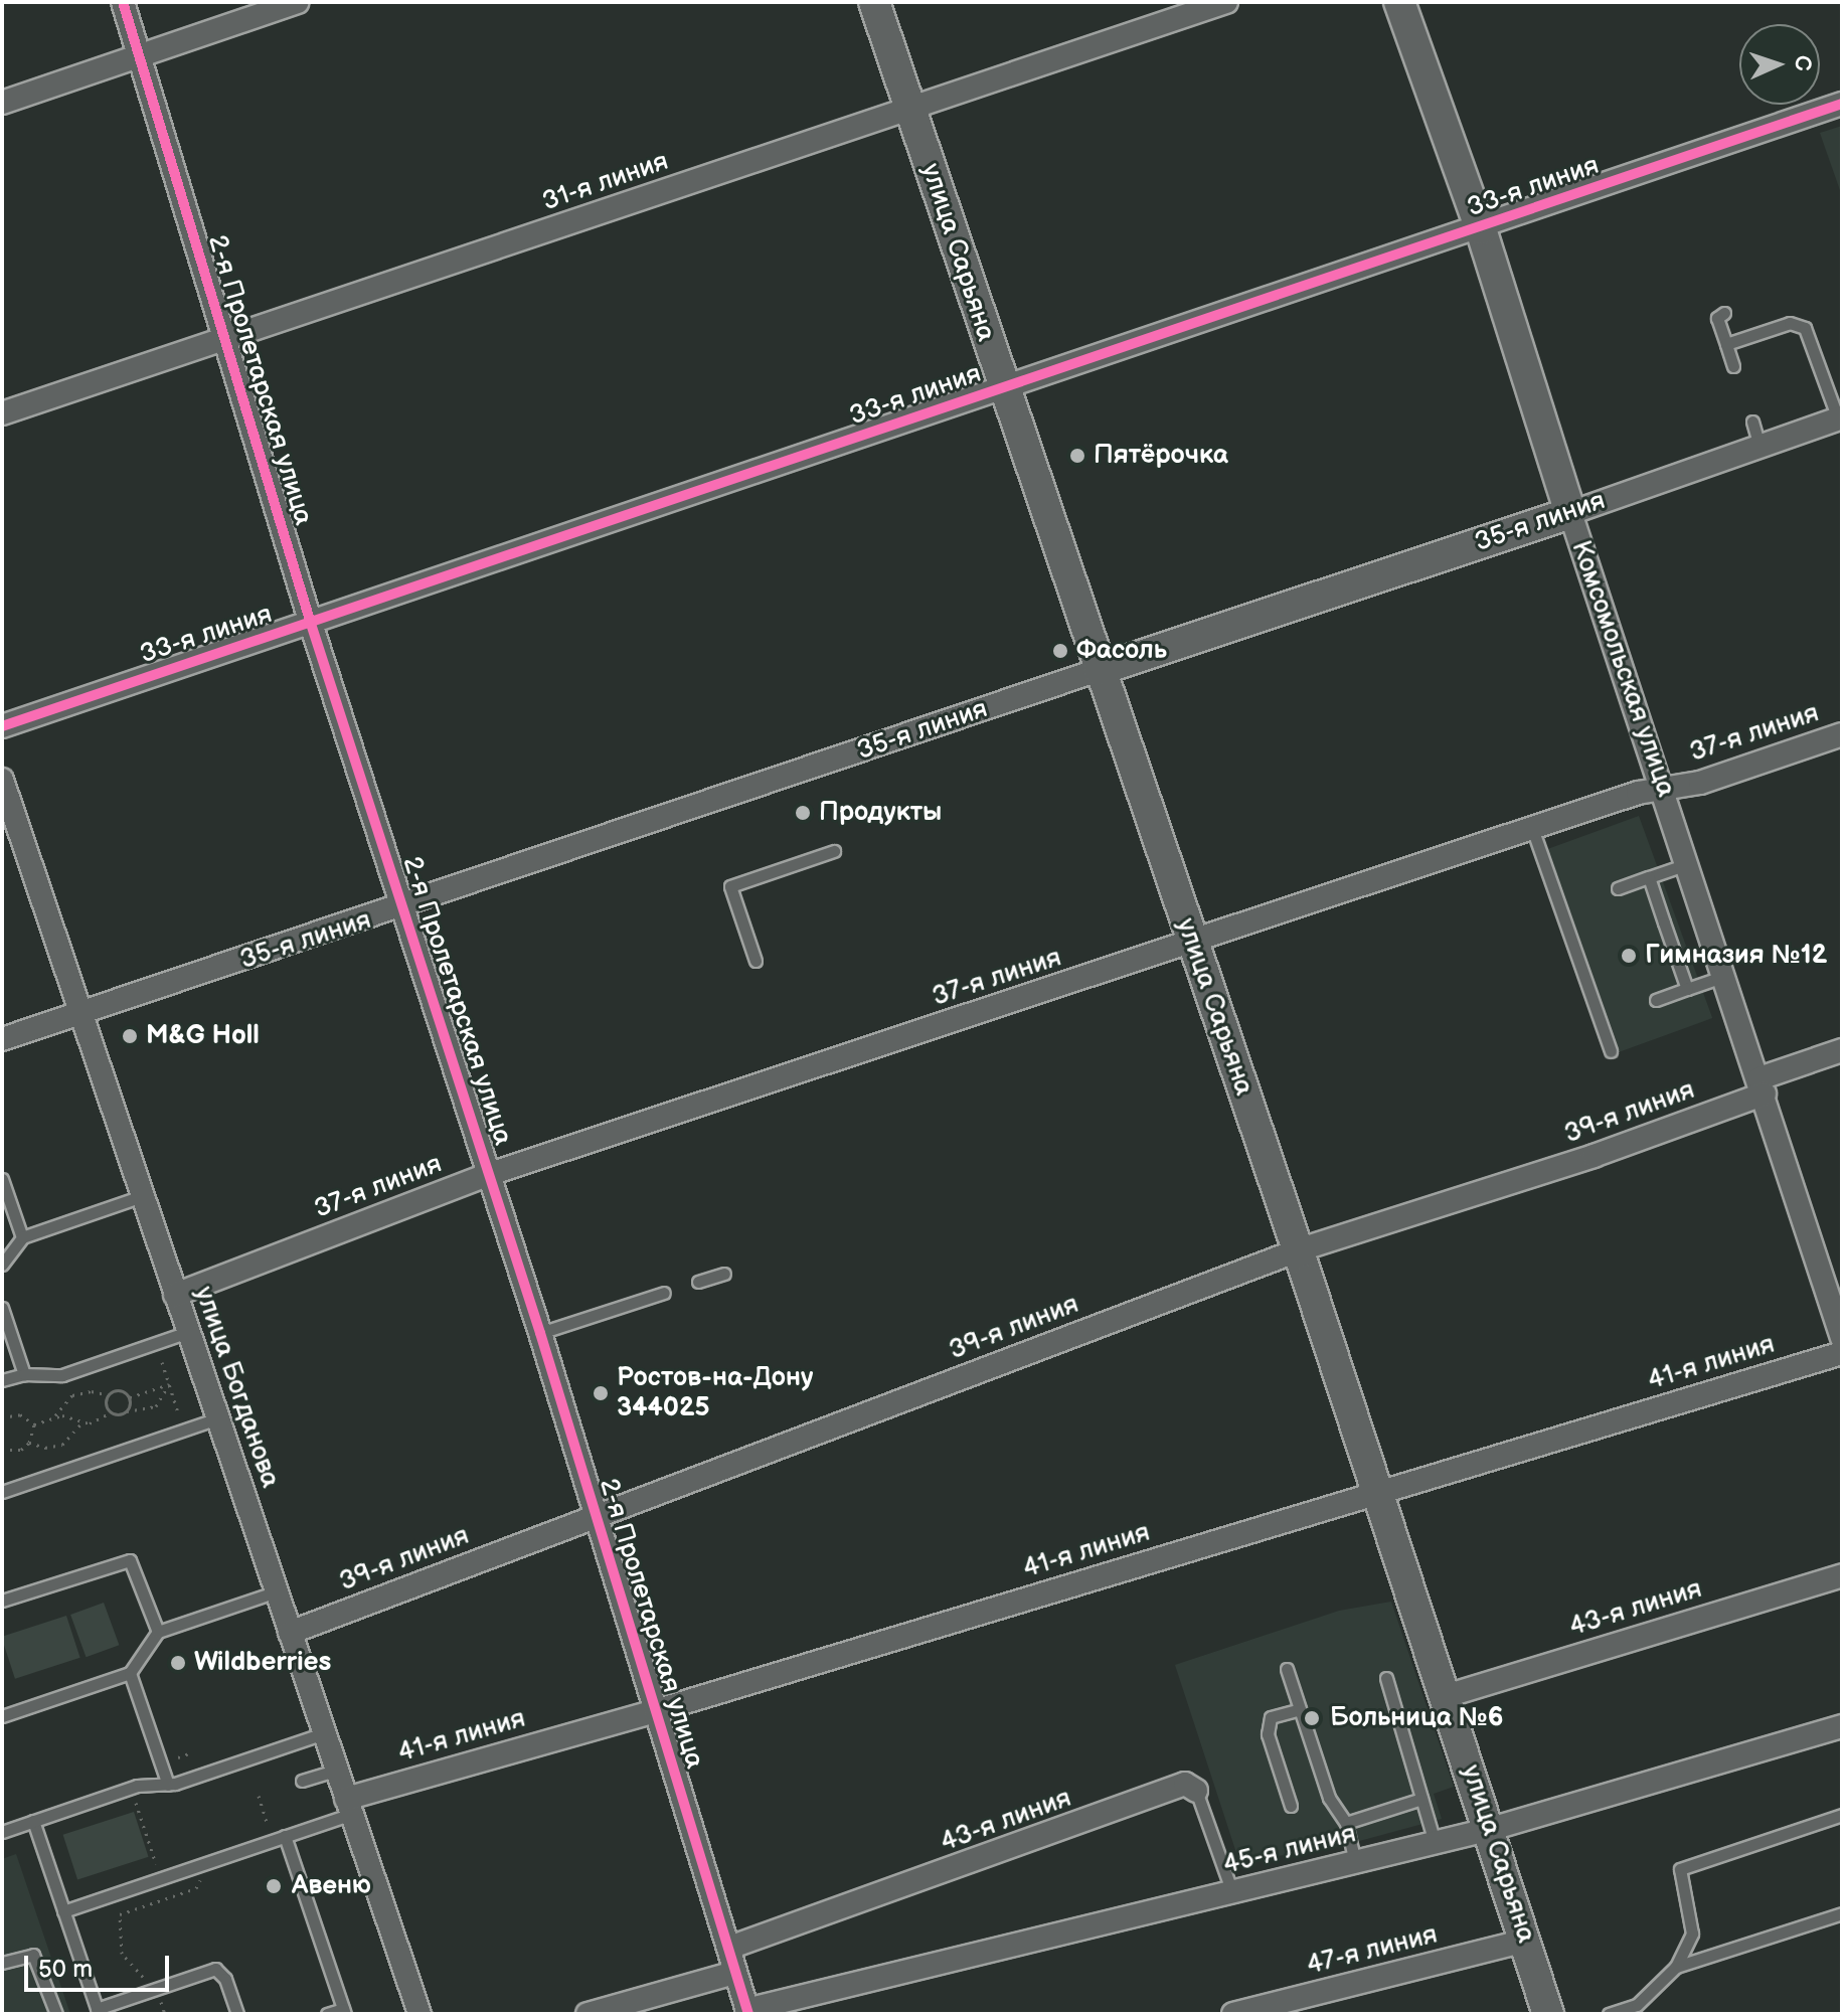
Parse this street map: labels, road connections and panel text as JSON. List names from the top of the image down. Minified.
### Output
{"streets":{"main road":["улица Сарьяна","35-я линия","Комсомольская улица"],"street":["31-я линия","33-я линия","2-я Пролетарская улица","37-я линия","39-я линия","41-я линия","улица Богданова","43-я линия","45-я линия","47-я линия"]},"crossings":[["31-я линия","улица Сарьяна"],["31-я линия","2-я Пролетарская улица"],["33-я линия","улица Сарьяна"],["33-я линия","2-я Пролетарская улица"],["33-я линия","Комсомольская улица"],["улица Сарьяна","35-я линия"],["улица Сарьяна","37-я линия"],["улица Сарьяна","39-я линия"],["улица Сарьяна","41-я линия"],["улица Сарьяна","43-я линия"],["улица Сарьяна","45-я линия"],["улица Сарьяна","47-я линия"],["2-я Пролетарская улица","35-я линия"],["2-я Пролетарская улица","37-я линия"],["2-я Пролетарская улица","39-я линия"],["2-я Пролетарская улица","41-я линия"],["2-я Пролетарская улица","43-я линия"],["2-я Пролетарская улица","45-я линия"],["35-я линия","Комсомольская улица"],["35-я линия","улица Богданова"],["Комсомольская улица","37-я линия"],["Комсомольская улица","39-я линия"],["37-я линия","улица Богданова"],["39-я линия","улица Богданова"],["41-я линия","улица Богданова"],["43-я линия","45-я линия"]],"places":["Пятёрочка","Фасоль","Продукты","Гимназия №12","M&G Holl","Ростов-на-Дону 344025","Wildberries","Больница №6","Авеню"],"scale_bar":"50 m","north":"right"}
